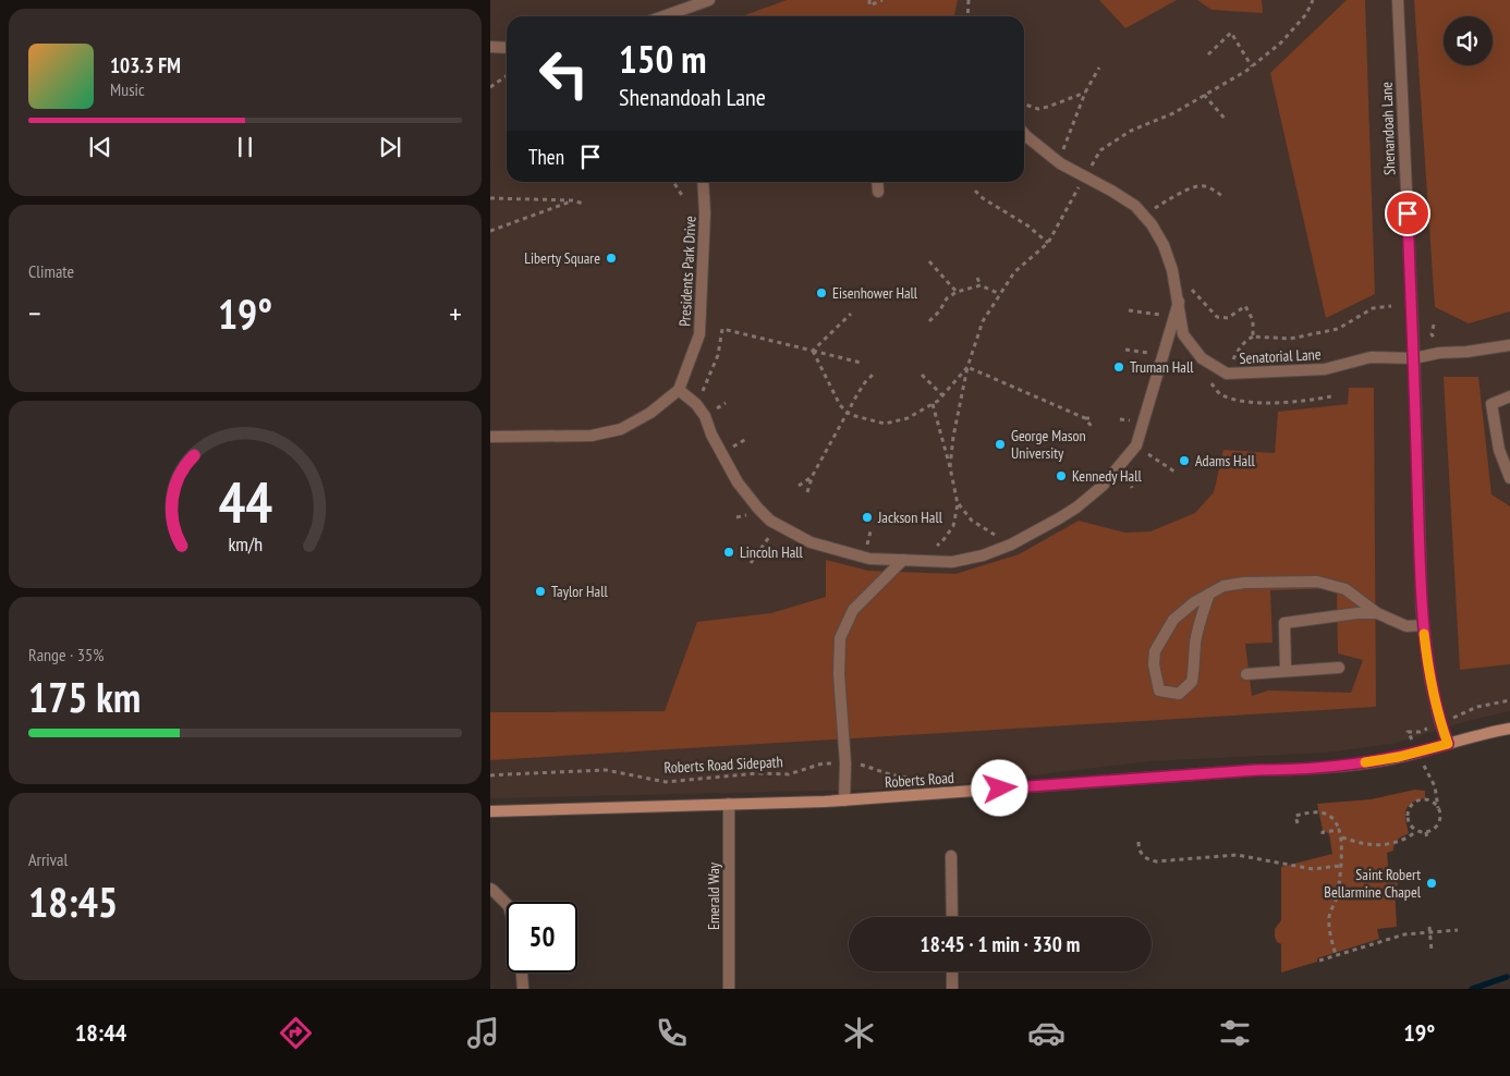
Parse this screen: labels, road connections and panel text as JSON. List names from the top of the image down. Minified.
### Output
{"streets":{"main road":["Roberts Road"],"street":["Shenandoah Lane","Presidents Park Drive","Senatorial Lane","Emerald Way"],"path":["Roberts Road Sidepath"]},"crossings":[["Shenandoah Lane","Senatorial Lane"],["Shenandoah Lane","Roberts Road"],["Roberts Road","Emerald Way"]],"places":["Liberty Square","Eisenhower Hall","Truman Hall","George Mason University","Adams Hall","Kennedy Hall","Jackson Hall","Lincoln Hall","Taylor Hall","Saint Robert Bellarmine Chapel"],"page":{"turn":["150 m","Shenandoah Lane"],"song":["103.3 FM","Music"],"then":"Then","tile":["Climate",["Range · 35%","175 km"],["Arrival","18:45"]],"heat":["−","19°","+"],"limit":"50","trip":"18:45 · 1 min · 330 m","tabs":["18:44","19°"],"gauge":["44","km/h"]}}
